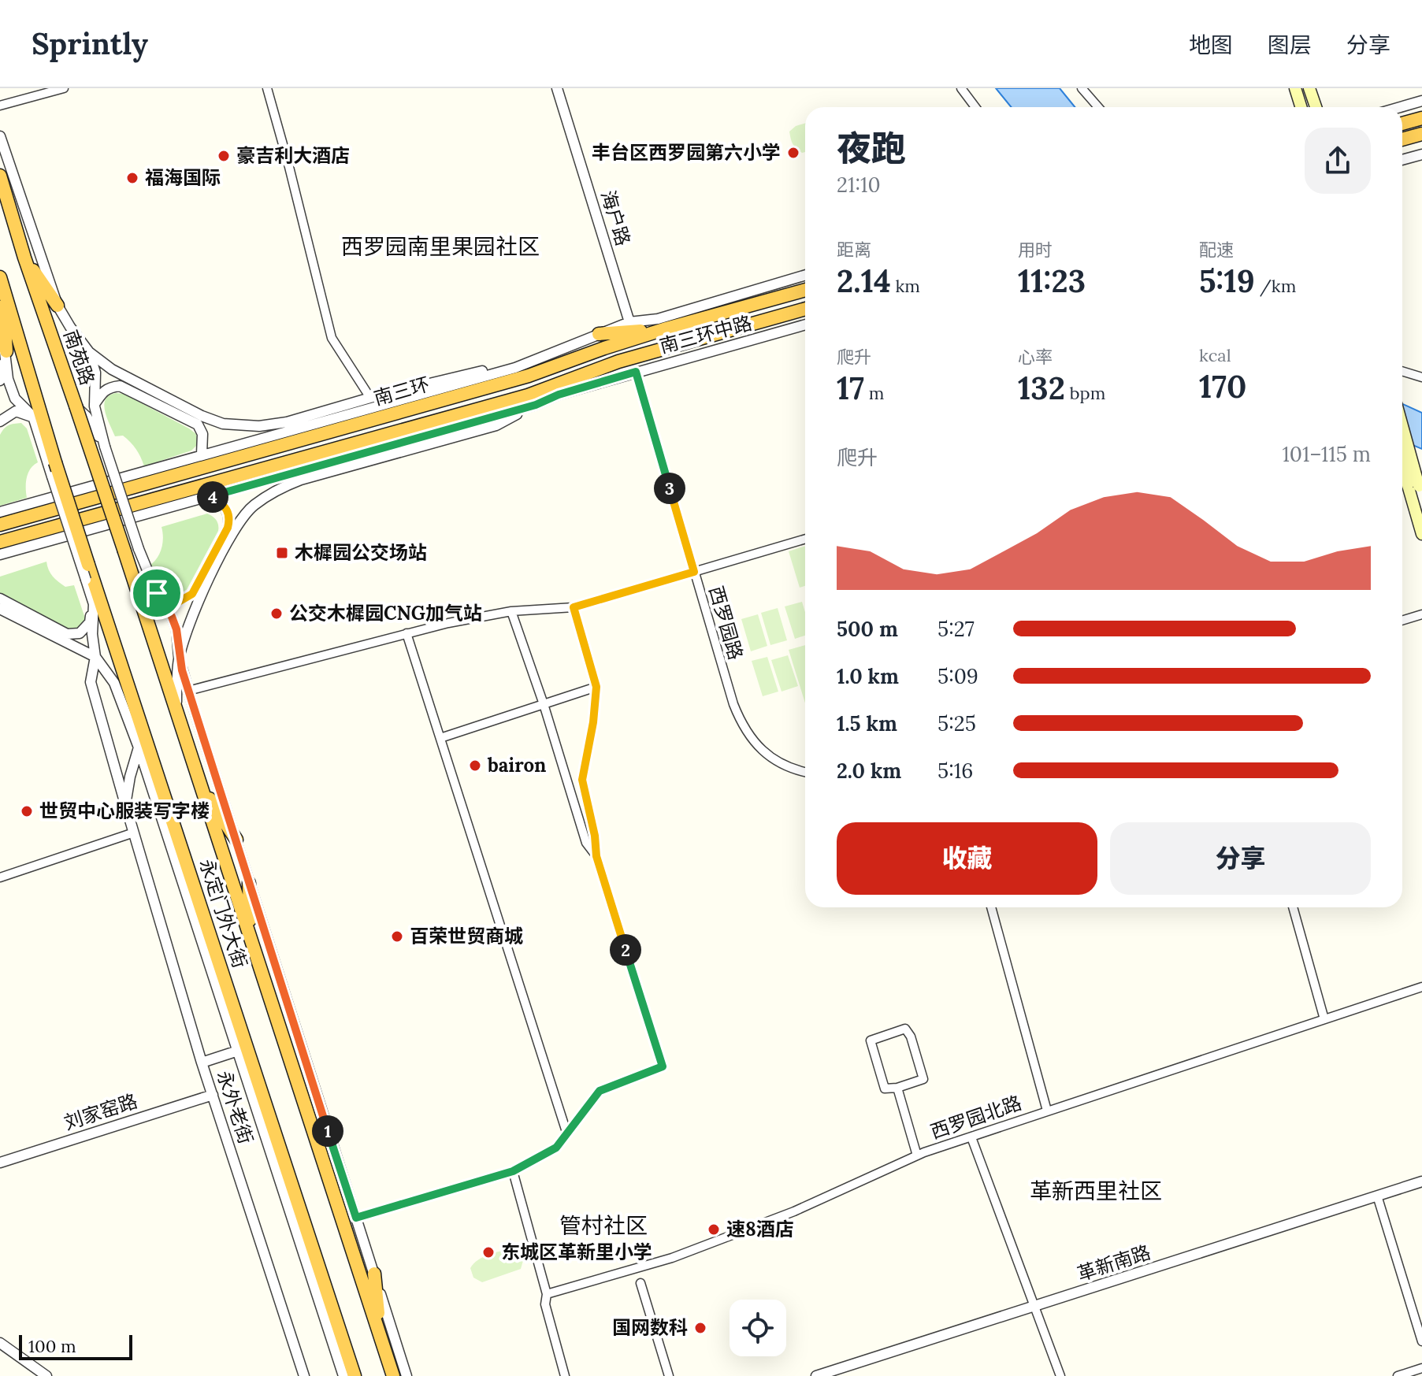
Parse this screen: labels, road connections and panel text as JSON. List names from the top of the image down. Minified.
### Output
{"streets":{"highway":["南苑路","南三环","永定门外大街"],"street":["海户路","南三环中路","西罗园路","永外老街","刘家窑路","西罗园北路","革新南路"]},"crossings":[["海户路","南三环中路"],["南三环中路","西罗园路"],["南苑路","永定门外大街"],["永定门外大街","永外老街"],["永外老街","刘家窑路"]],"districts":["西罗园南里果园社区","革新西里社区","管村社区"],"places":{"other":["丰台区西罗园第六小学","豪吉利大酒店","福海国际","公交木樨园CNG加气站","bairon","世贸中心服装写字楼","百荣世贸商城","速8酒店","东城区革新里小学","国网数科"],"transit":["木樨园公交场站"]},"scale_bar":"100 m","page":{"header":"Sprintly","nav":["地图","图层","分享"],"heading":["夜跑","21:10"],"stats":[["距离","2.14 km"],["用时","11:23"],["配速","5:19 /km"],["爬升","17 m"],["心率","132 bpm"],["kcal","170"]],"chart":["爬升","101–115 m"],"pins":["3","4","2","1"],"list":[{"name":"500 m","note":"5:27"},{"name":"1.0 km","note":"5:09"},{"name":"1.5 km","note":"5:25"},{"name":"2.0 km","note":"5:16"}],"buttons":["收藏","分享"],"scale":"100 m"}}
